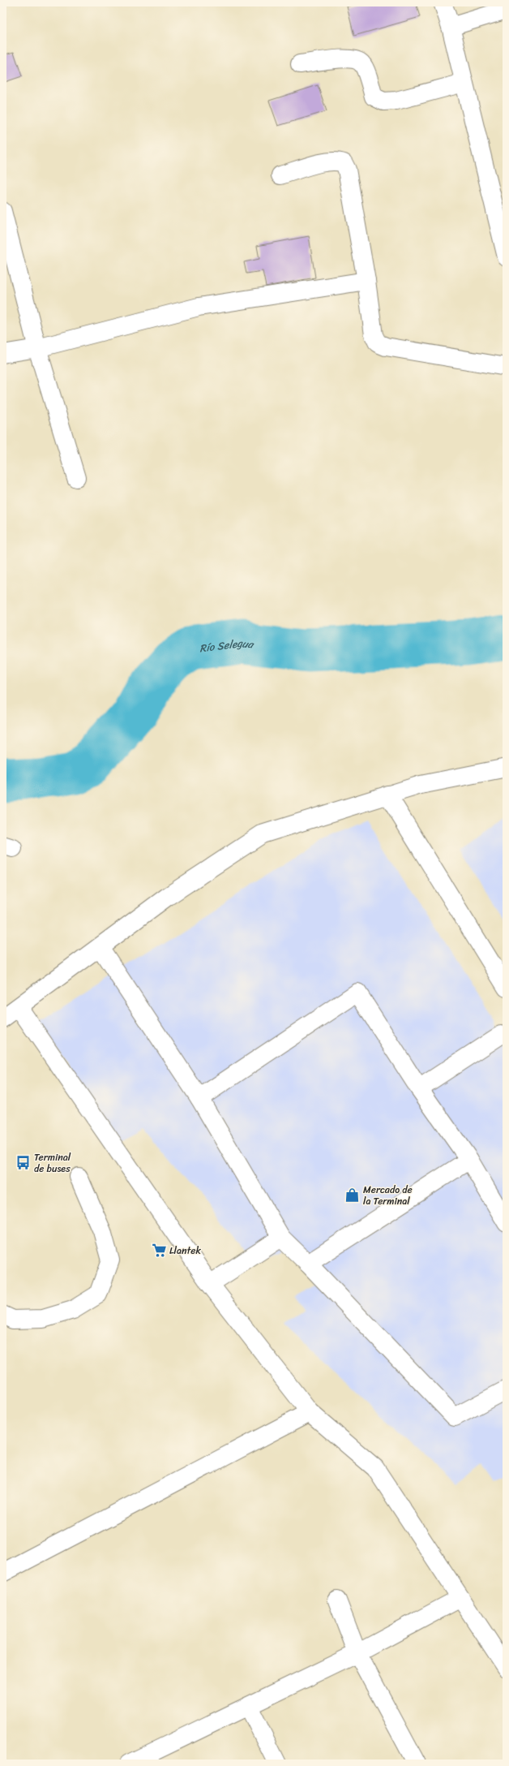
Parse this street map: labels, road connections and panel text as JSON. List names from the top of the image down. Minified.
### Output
{"water":["Río Selegua"],"places":{"bus stop":["Terminal de buses"],"shop":["Mercado de la Terminal"],"supermarket":["Llantek"]}}
